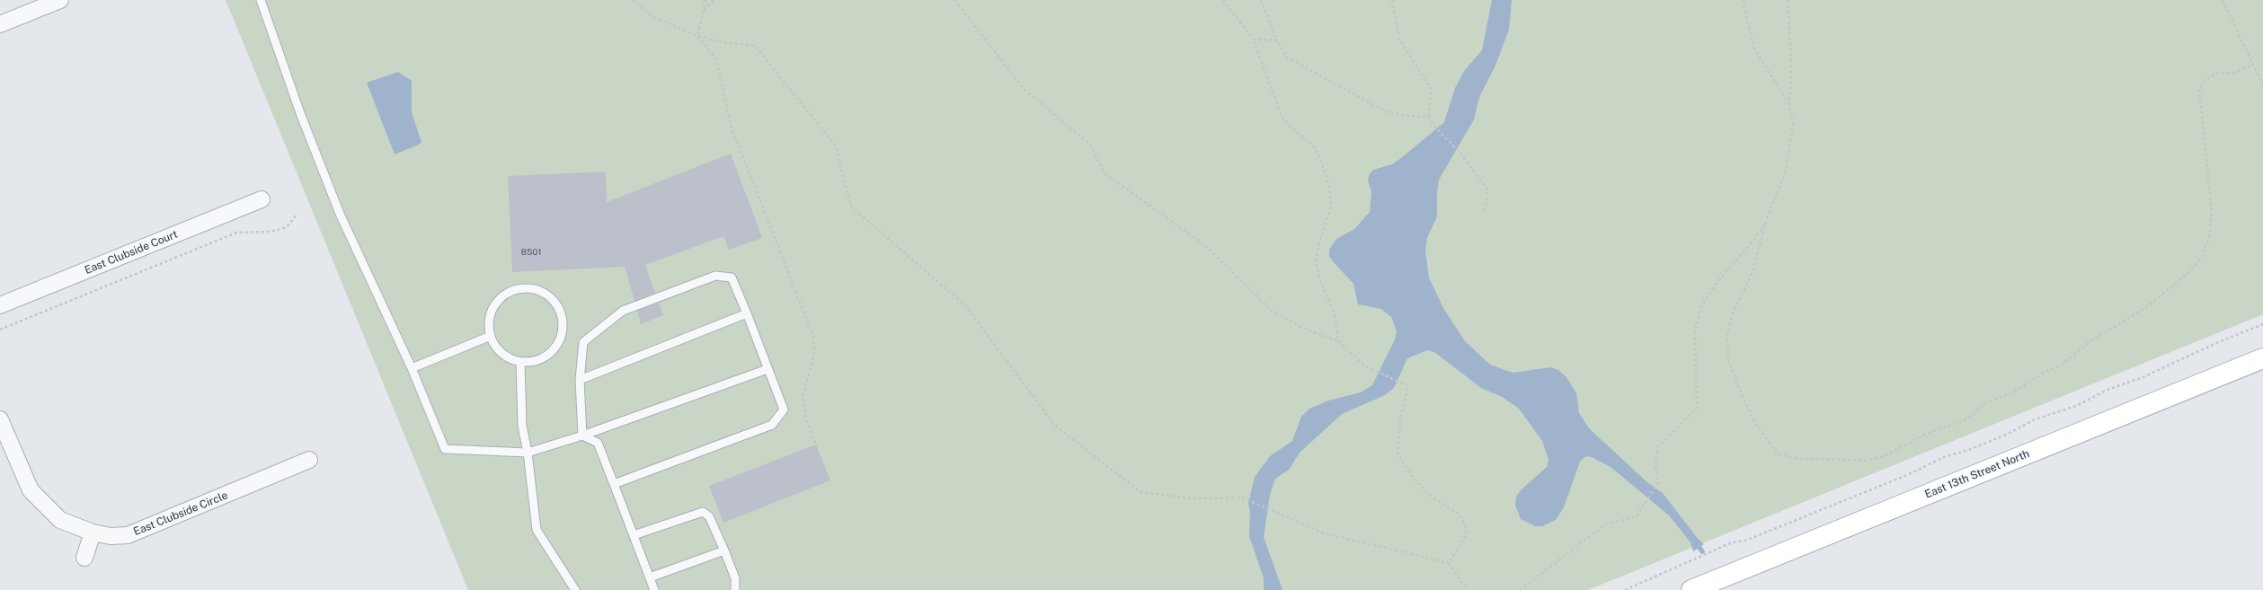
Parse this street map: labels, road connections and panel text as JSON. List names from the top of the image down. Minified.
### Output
{"streets":{"main road":["East 13th Street North"],"street":["East Clubside Court","East Clubside Circle"]},"house_numbers":["8501"]}
